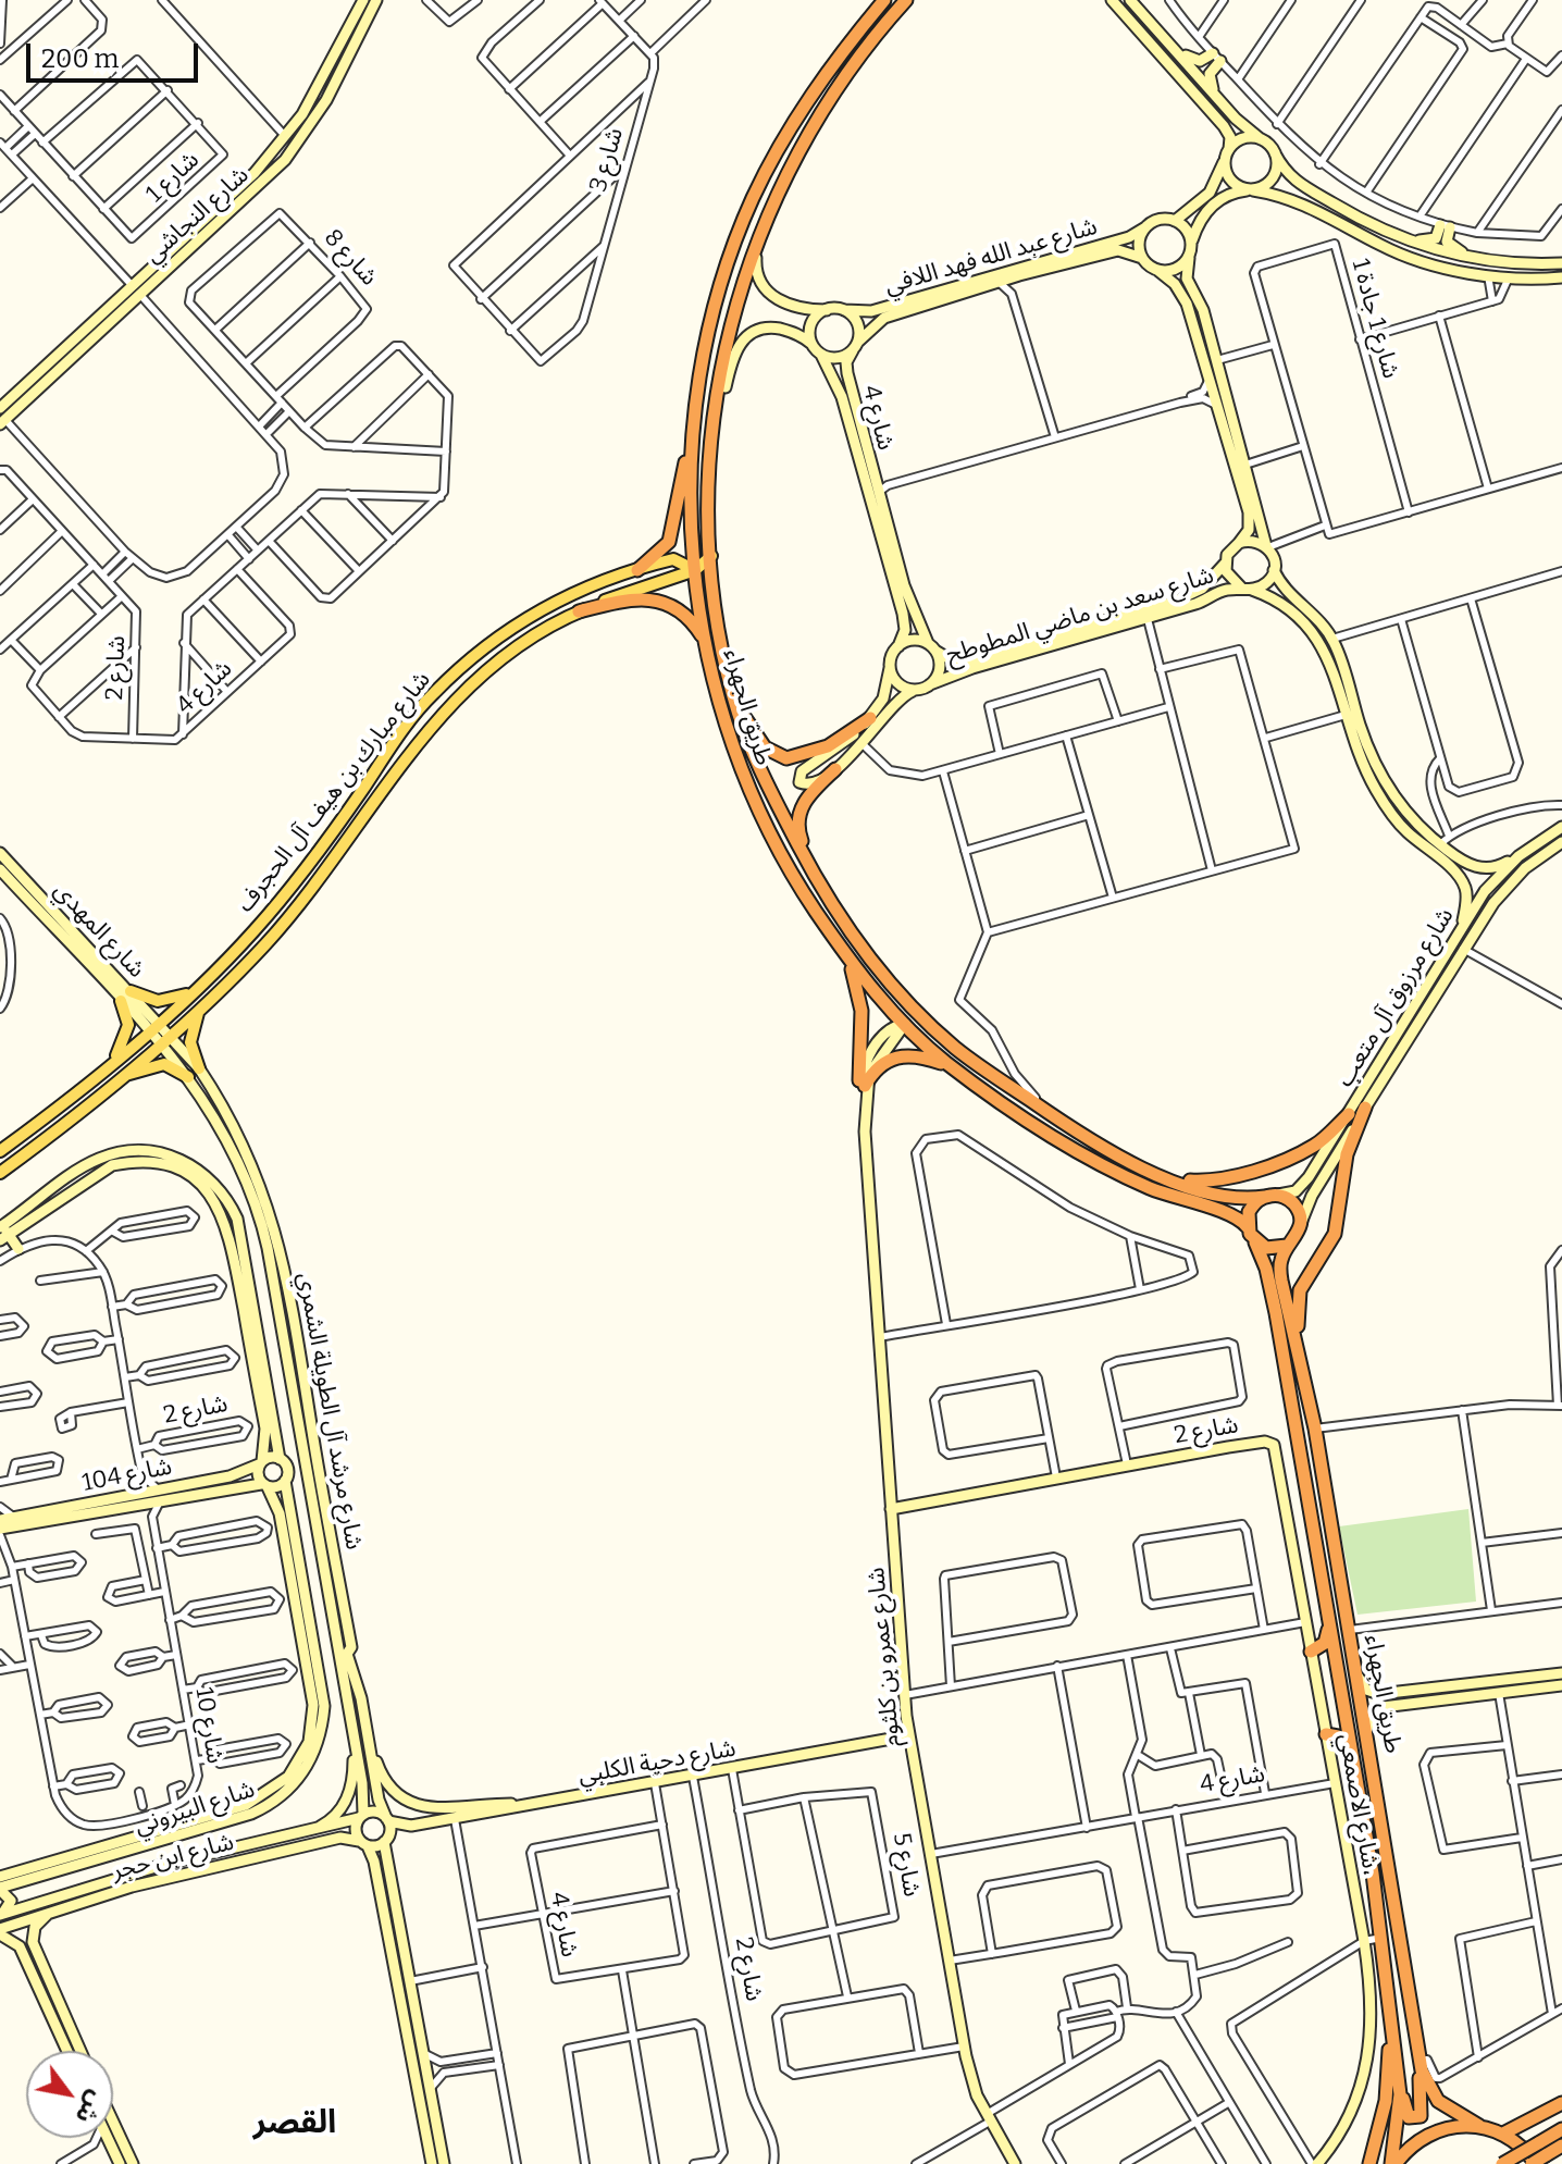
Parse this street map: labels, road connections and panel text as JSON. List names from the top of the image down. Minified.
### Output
{"streets":{"highway":["طريق الجهراء"],"main road":["شارع مبارك بن هيف آل الحجرف"],"street":["شارع 3","شارع 1","شارع النجاشي","شارع عبد الله فهد اللافي","شارع 8","شارع 1 جادة 1","شارع 4","شارع سعد بن ماضي المطوطح","شارع 2","شارع المهدي","شارع مرزوق آل متعب","شارع مرشد آل الطويلة الشمري","شارع 104","شارع عمرو بن كلثوم","شارع 10","شارع دحية الكلبي","شارع الاصمعي،","شارع البيروني","شارع ابن حجر","شارع 5"]},"crossings":[["شارع عبد الله فهد اللافي","شارع 4"],["شارع 4","شارع سعد بن ماضي المطوطح"],["شارع 4","شارع عمرو بن كلثوم"],["شارع 4","شارع دحية الكلبي"],["شارع 4","شارع الاصمعي،"],["شارع 2","شارع عمرو بن كلثوم"],["شارع 2","شارع دحية الكلبي"],["شارع 2","شارع الاصمعي،"],["طريق الجهراء","شارع مبارك بن هيف آل الحجرف"],["طريق الجهراء","شارع مرزوق آل متعب"],["شارع مبارك بن هيف آل الحجرف","شارع المهدي"],["شارع مبارك بن هيف آل الحجرف","شارع مرشد آل الطويلة الشمري"],["شارع المهدي","شارع مرشد آل الطويلة الشمري"],["شارع مرشد آل الطويلة الشمري","شارع دحية الكلبي"],["شارع مرشد آل الطويلة الشمري","شارع ابن حجر"],["شارع 104","شارع البيروني"],["شارع عمرو بن كلثوم","شارع دحية الكلبي"],["شارع دحية الكلبي","شارع ابن حجر"],["شارع دحية الكلبي","شارع 5"]],"districts":["القصر"],"scale_bar":"200 m","north":"bottom right"}
